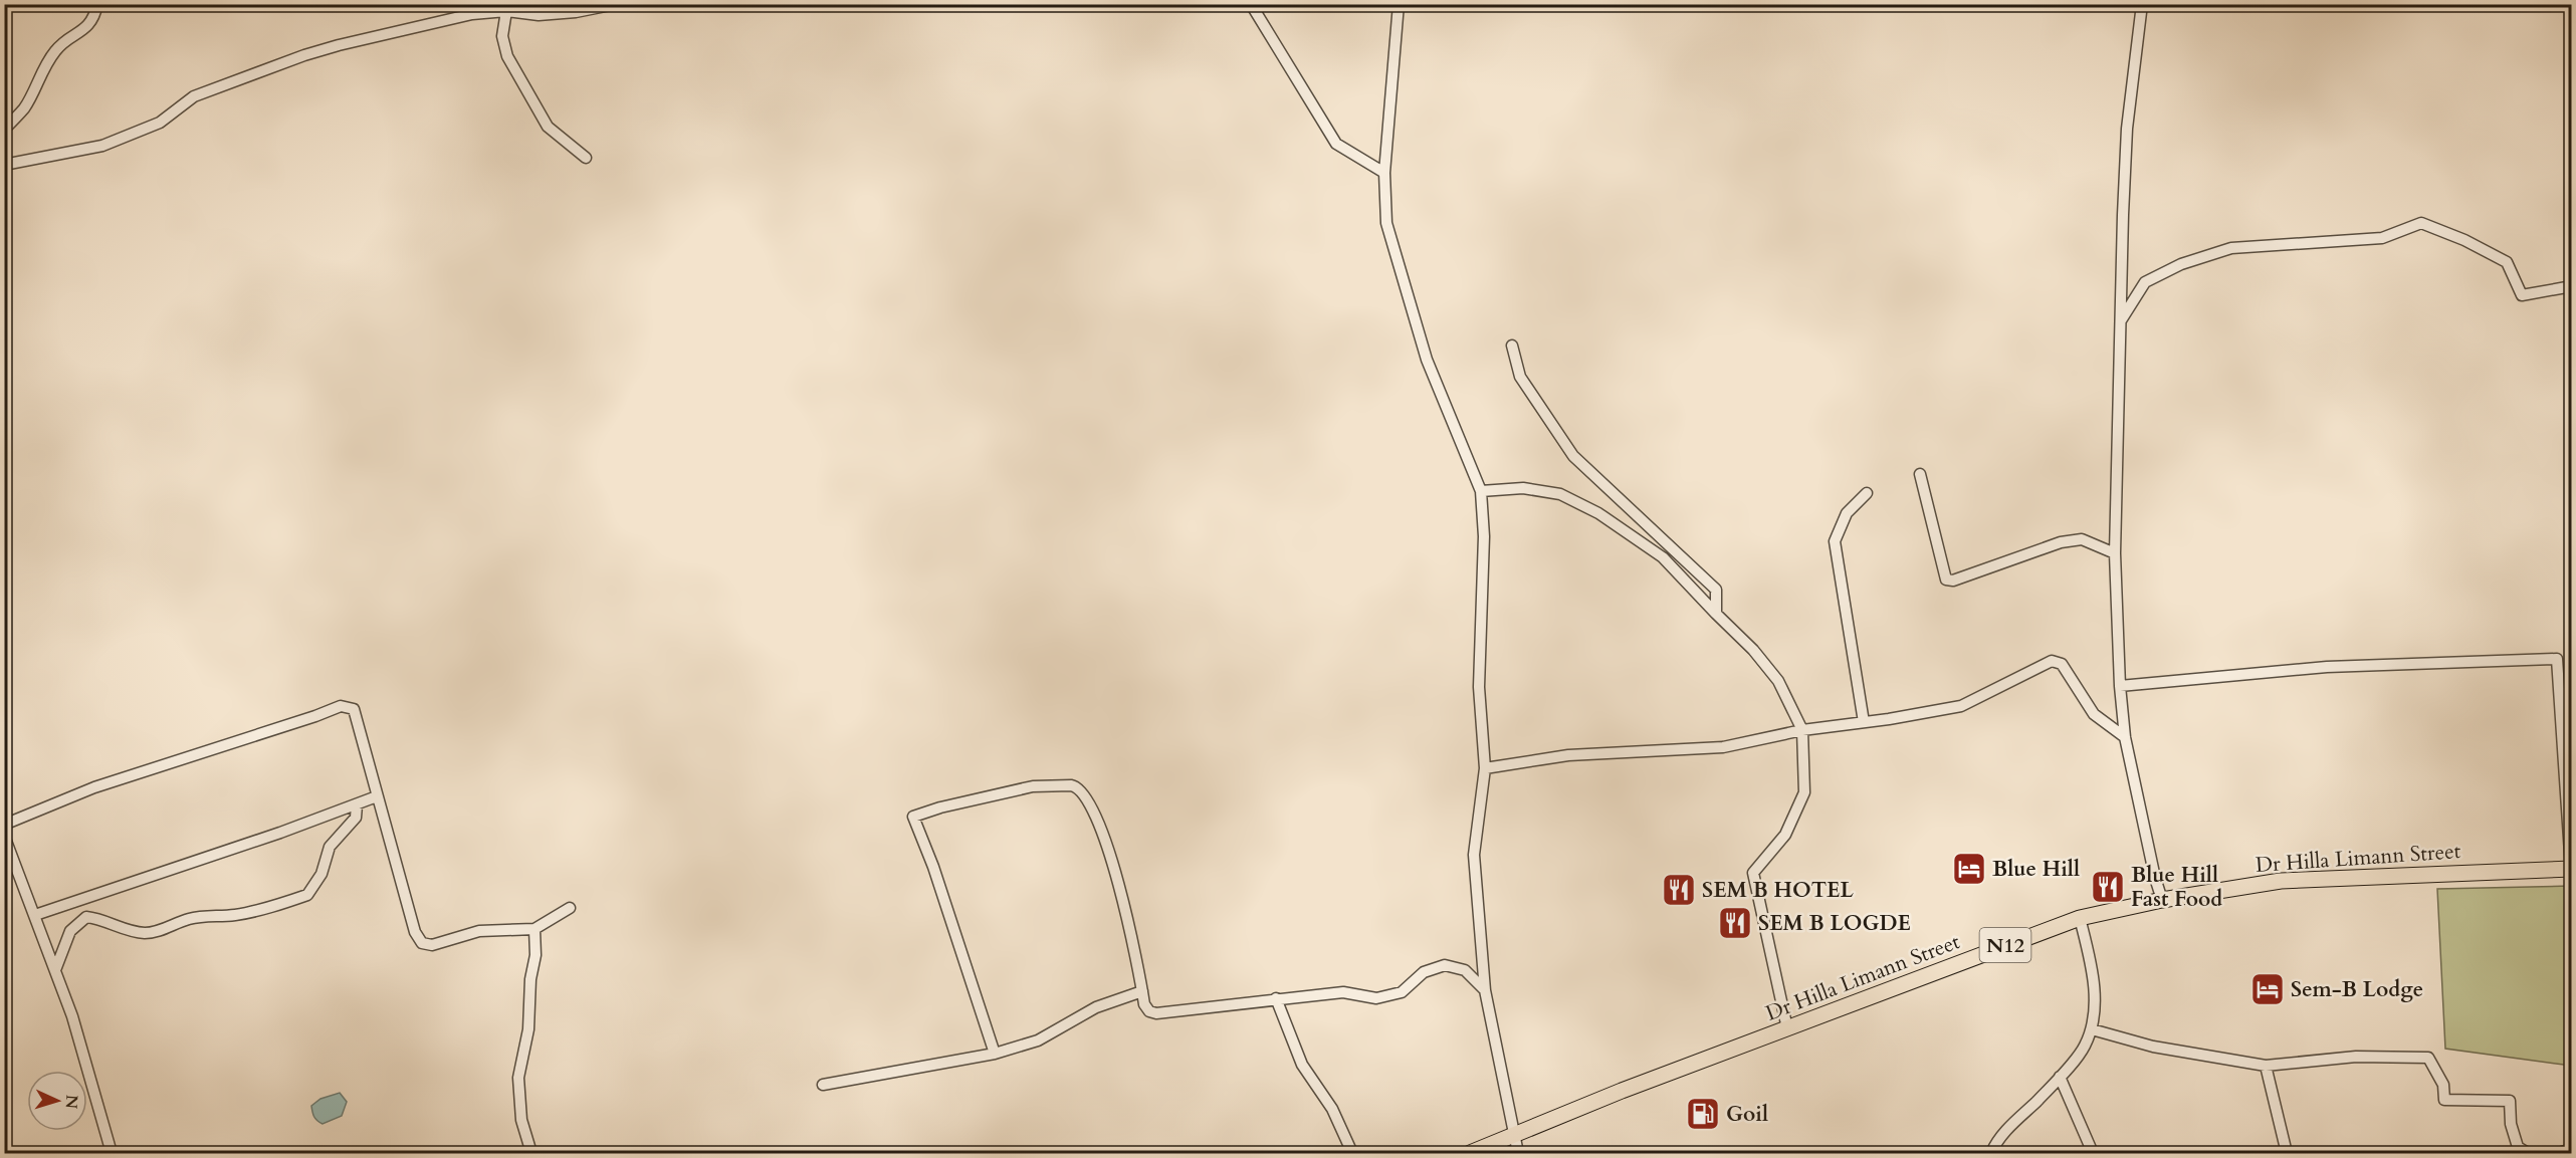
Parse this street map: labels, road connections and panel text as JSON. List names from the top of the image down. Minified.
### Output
{"streets":{"highway":["Dr Hilla Limann Street","N12"]},"places":{"hotel":["Blue Hill","Sem-B Lodge"],"restaurant":["Blue Hill Fast Food","SEM B HOTEL","SEM B LOGDE"],"fuel station":["Goil"]},"north":"right"}
